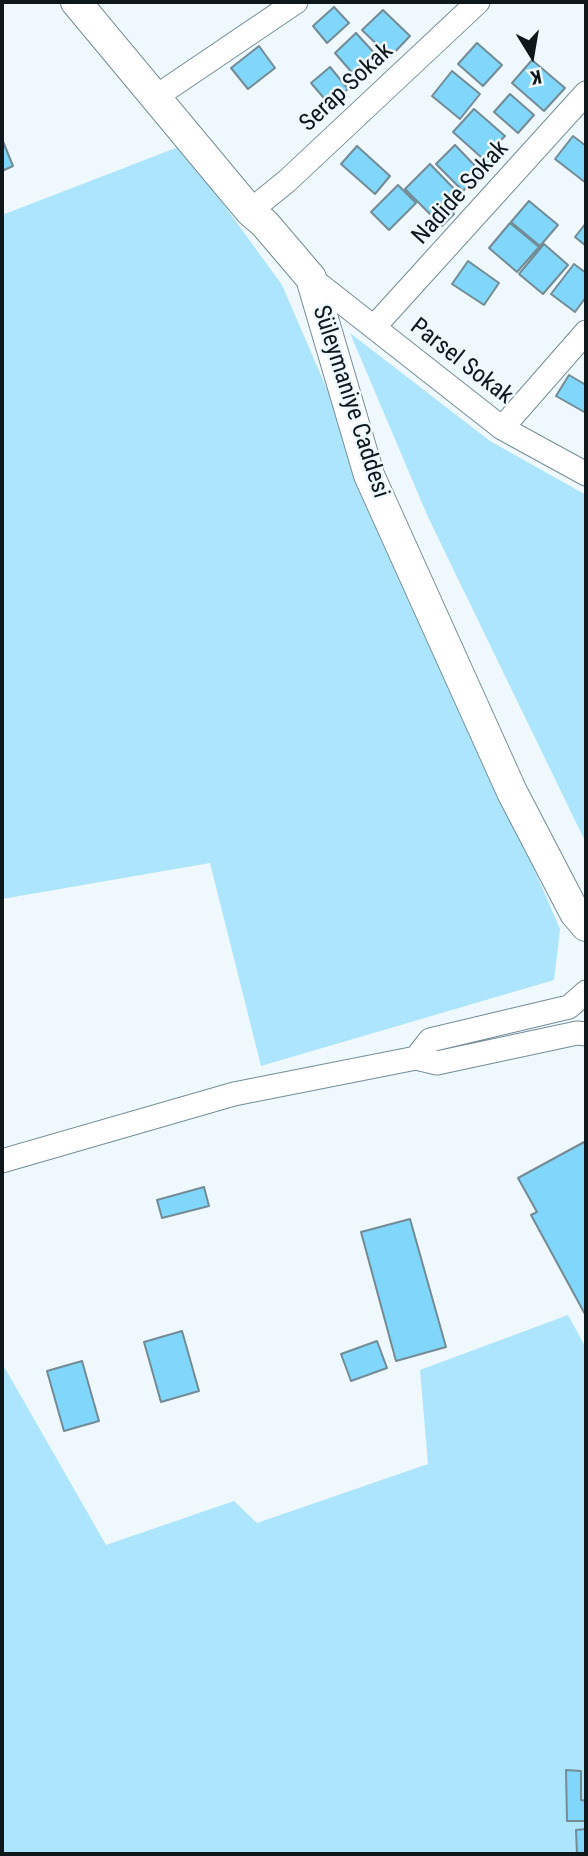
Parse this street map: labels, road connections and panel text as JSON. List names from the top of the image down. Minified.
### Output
{"streets":{"street":["Serap Sokak","Nadide Sokak","Parsel Sokak","Süleymaniye Caddesi"]},"crossings":[["Serap Sokak","Süleymaniye Caddesi"],["Nadide Sokak","Parsel Sokak"],["Parsel Sokak","Süleymaniye Caddesi"]],"north":"bottom"}
